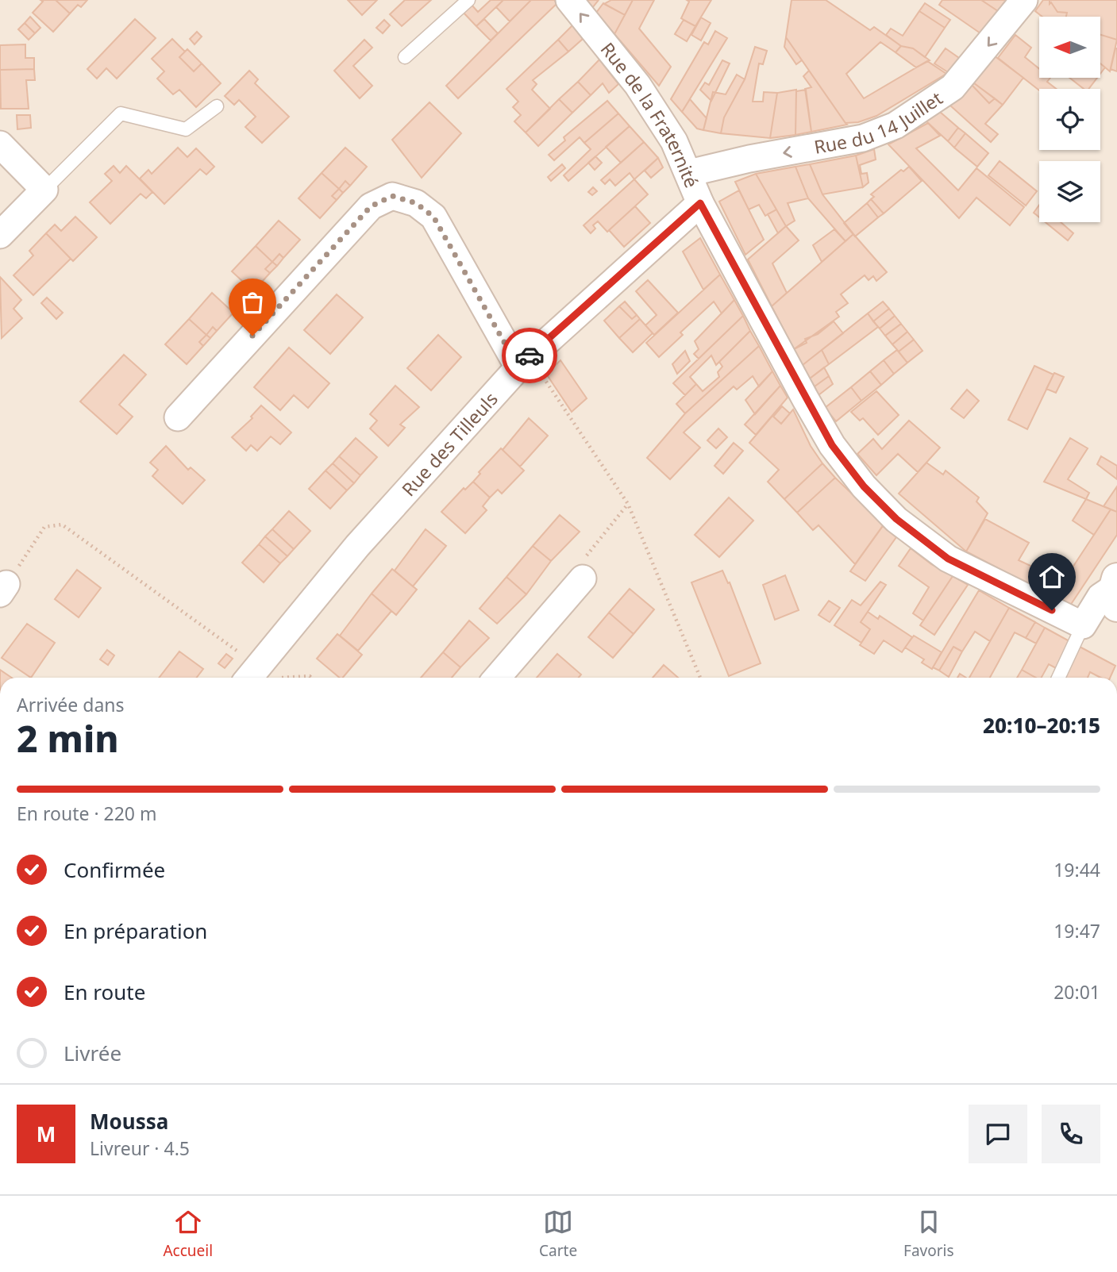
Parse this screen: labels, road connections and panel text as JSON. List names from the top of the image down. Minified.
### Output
{"streets":{"street":["Rue de la Fraternité","Rue du 14 Juillet","Rue des Tilleuls"]},"crossings":[["Rue de la Fraternité","Rue du 14 Juillet"],["Rue de la Fraternité","Rue des Tilleuls"]],"one_way":["Rue du 14 Juillet"],"north":"left","page":{"heading":["2 min","Arrivée dans","20:10–20:15"],"panel":["Moussa","Livreur · 4.5"],"bar":"En route · 220 m","list":[["Confirmée","19:44"],["En préparation","19:47"],["En route","20:01"],"Livrée"],"round":"M","tabs":["Accueil","Carte","Favoris"]}}
